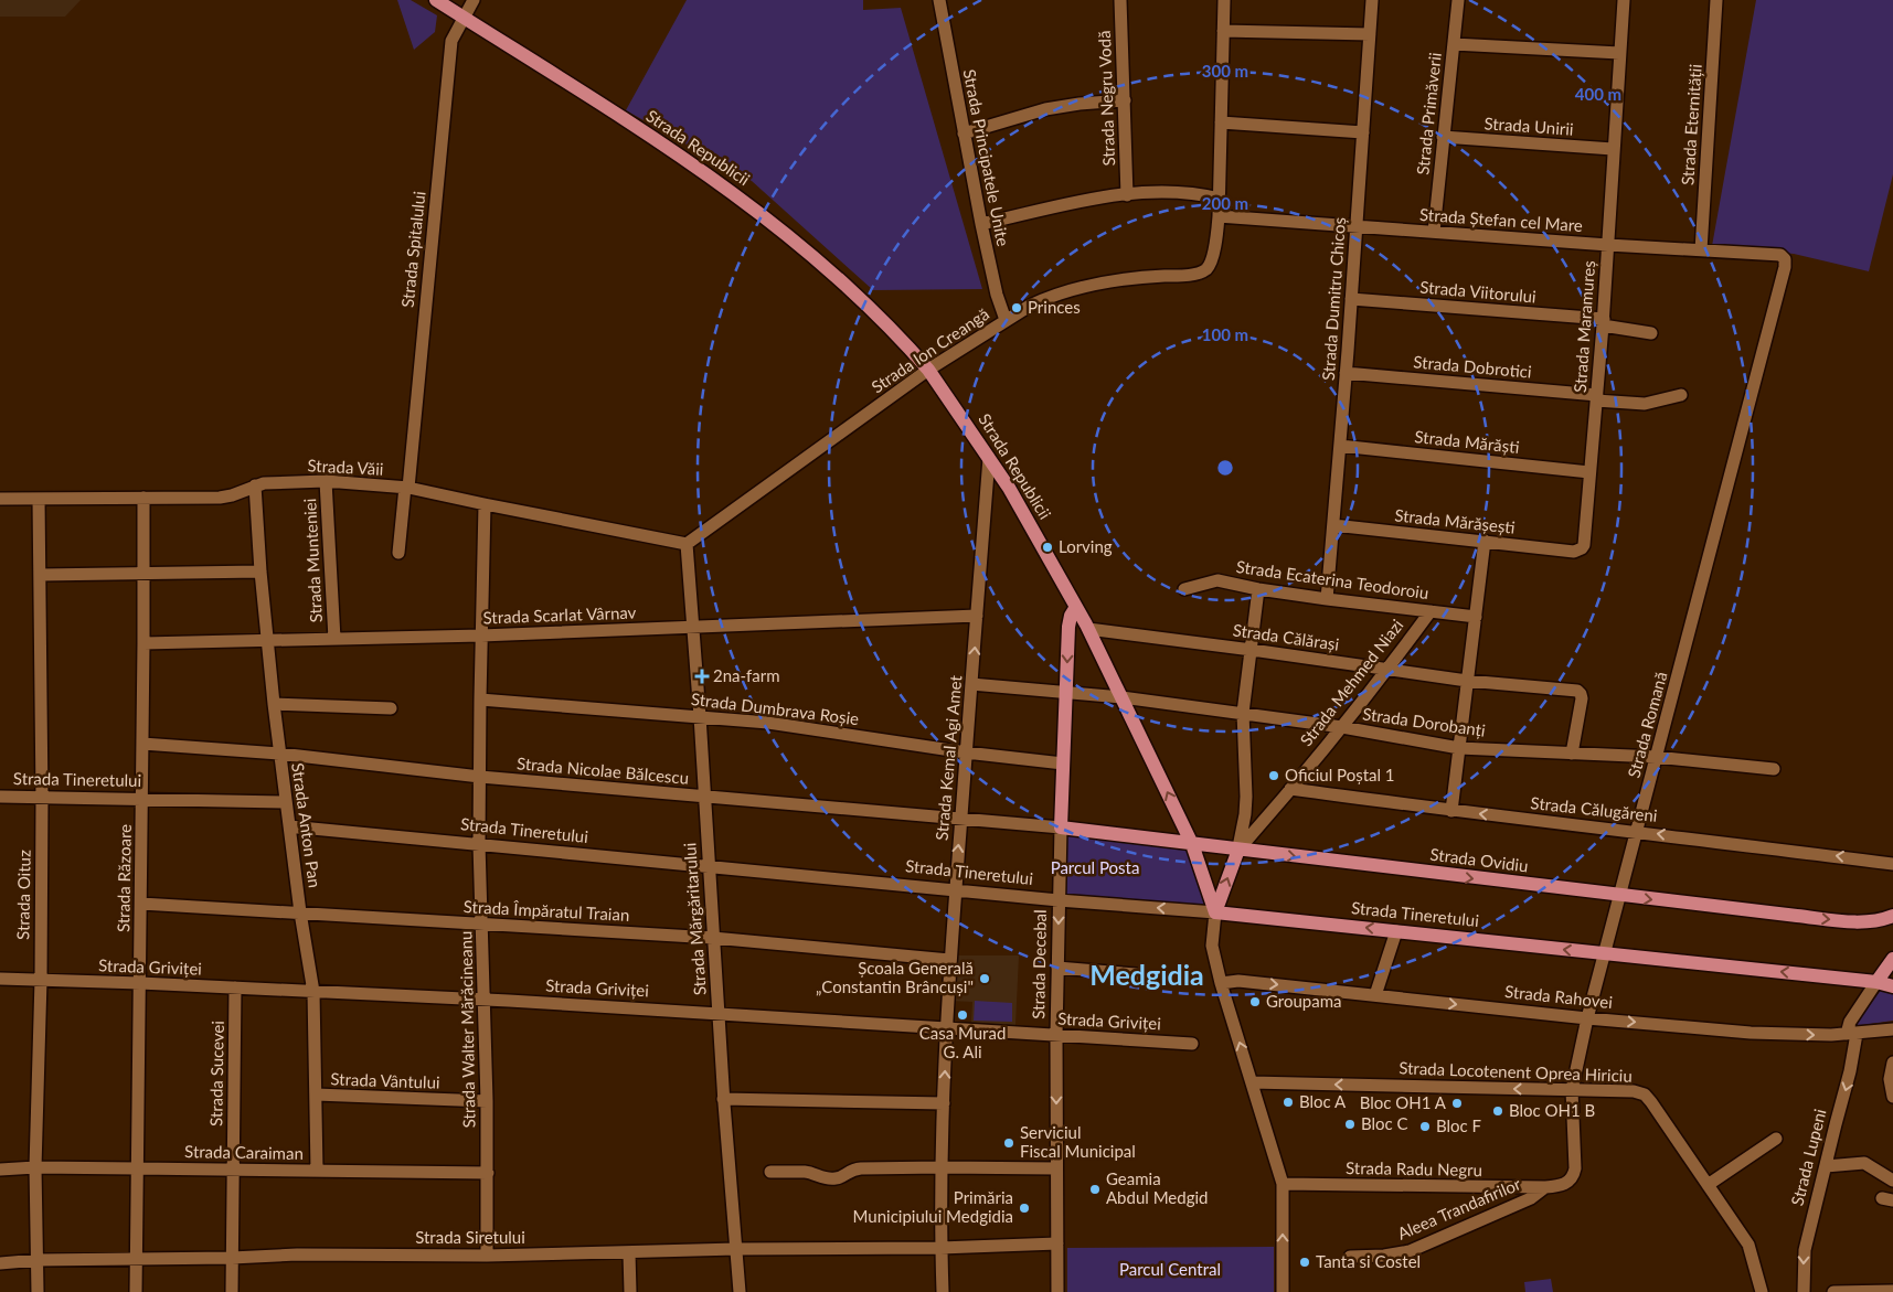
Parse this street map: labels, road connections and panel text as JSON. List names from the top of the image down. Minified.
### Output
{"streets":{"main road":["Strada Republicii","Strada Mehmed Niazi","Strada Tineretului","Strada Ovidiu","Strada Decebal","Strada Lupeni"],"street":["Strada Negru Vodă","Strada Primăverii","Strada Eternității","Strada Unirii","Strada Principatele Unite","Strada Ștefan cel Mare","Strada Spitalului","Strada Viitorului","Strada Dumitru Chicoș","Strada Maramureș","Strada Ion Creangă","Strada Dobrotici","Strada Mărăști","Strada Văii","Strada Mărășești","Strada Munteniei","Strada Ecaterina Teodoroiu","Strada Scarlat Vârnav","Strada Călărași","Strada Dumbrava Roșie","Strada Dorobanți","Strada Romană","Strada Kemal Agi Amet","Strada Nicolae Bălcescu","Strada Călugăreni","Strada Anton Pan","Strada Răzoare","Strada Oituz","Strada Împăratul Traian","Strada Mărgăritarului","Strada Griviței","Strada Rahovei","Strada Walter Mărăcineanu","Strada Locotenent Oprea Hiriciu","Strada Sucevei","Strada Vântului","Strada Caraiman","Strada Radu Negru","Aleea Trandafirilor","Strada Siretului"]},"crossings":[["Strada Primăverii","Strada Unirii"],["Strada Primăverii","Strada Ștefan cel Mare"],["Strada Eternității","Strada Ștefan cel Mare"],["Strada Unirii","Strada Maramureș"],["Strada Republicii","Strada Spitalului"],["Strada Republicii","Strada Ion Creangă"],["Strada Republicii","Strada Călărași"],["Strada Republicii","Strada Mehmed Niazi"],["Strada Republicii","Strada Dorobanți"],["Strada Republicii","Strada Kemal Agi Amet"],["Strada Republicii","Strada Tineretului"],["Strada Republicii","Strada Ovidiu"],["Strada Republicii","Strada Decebal"],["Strada Republicii","Strada Rahovei"],["Strada Republicii","Strada Locotenent Oprea Hiriciu"],["Strada Republicii","Strada Radu Negru"],["Strada Principatele Unite","Strada Ion Creangă"],["Strada Ștefan cel Mare","Strada Dumitru Chicoș"],["Strada Ștefan cel Mare","Strada Maramureș"],["Strada Ștefan cel Mare","Strada Ion Creangă"],["Strada Ștefan cel Mare","Strada Romană"],["Strada Spitalului","Strada Văii"],["Strada Viitorului","Strada Dumitru Chicoș"],["Strada Viitorului","Strada Maramureș"],["Strada Dumitru Chicoș","Strada Dobrotici"],["Strada Dumitru Chicoș","Strada Mărăști"],["Strada Dumitru Chicoș","Strada Mărășești"],["Strada Dumitru Chicoș","Strada Ecaterina Teodoroiu"],["Strada Maramureș","Strada Dobrotici"],["Strada Maramureș","Strada Mărăști"],["Strada Maramureș","Strada Mărășești"],["Strada Ion Creangă","Strada Văii"],["Strada Ion Creangă","Strada Mărgăritarului"],["Strada Văii","Strada Munteniei"],["Strada Văii","Strada Anton Pan"],["Strada Văii","Strada Răzoare"],["Strada Văii","Strada Oituz"],["Strada Văii","Strada Mărgăritarului"],["Strada Văii","Strada Walter Mărăcineanu"],["Strada Munteniei","Strada Scarlat Vârnav"],["Strada Ecaterina Teodoroiu","Strada Mehmed Niazi"],["Strada Scarlat Vârnav","Strada Kemal Agi Amet"],["Strada Scarlat Vârnav","Strada Anton Pan"],["Strada Scarlat Vârnav","Strada Răzoare"],["Strada Scarlat Vârnav","Strada Mărgăritarului"],["Strada Scarlat Vârnav","Strada Walter Mărăcineanu"],["Strada Călărași","Strada Mehmed Niazi"],["Strada Călărași","Strada Dorobanți"],["Strada Mehmed Niazi","Strada Dorobanți"],["Strada Mehmed Niazi","Strada Tineretului"],["Strada Mehmed Niazi","Strada Călugăreni"],["Strada Mehmed Niazi","Strada Ovidiu"],["Strada Dumbrava Roșie","Strada Kemal Agi Amet"],["Strada Dumbrava Roșie","Strada Mărgăritarului"],["Strada Dumbrava Roșie","Strada Decebal"],["Strada Dumbrava Roșie","Strada Walter Mărăcineanu"],["Strada Dorobanți","Strada Romană"],["Strada Dorobanți","Strada Kemal Agi Amet"],["Strada Dorobanți","Strada Decebal"],["Strada Romană","Strada Tineretului"],["Strada Romană","Strada Călugăreni"],["Strada Romană","Strada Ovidiu"],["Strada Romană","Strada Rahovei"],["Strada Romană","Strada Locotenent Oprea Hiriciu"],["Strada Romană","Strada Radu Negru"],["Strada Romană","Aleea Trandafirilor"],["Strada Kemal Agi Amet","Strada Nicolae Bălcescu"],["Strada Kemal Agi Amet","Strada Tineretului"],["Strada Kemal Agi Amet","Strada Împăratul Traian"],["Strada Kemal Agi Amet","Strada Griviței"],["Strada Kemal Agi Amet","Strada Siretului"],["Strada Nicolae Bălcescu","Strada Anton Pan"],["Strada Nicolae Bălcescu","Strada Ovidiu"],["Strada Nicolae Bălcescu","Strada Răzoare"],["Strada Nicolae Bălcescu","Strada Mărgăritarului"],["Strada Nicolae Bălcescu","Strada Decebal"],["Strada Nicolae Bălcescu","Strada Walter Mărăcineanu"],["Strada Tineretului","Strada Anton Pan"],["Strada Tineretului","Strada Răzoare"],["Strada Tineretului","Strada Oituz"],["Strada Tineretului","Strada Mărgăritarului"],["Strada Tineretului","Strada Decebal"],["Strada Tineretului","Strada Walter Mărăcineanu"],["Strada Tineretului","Strada Lupeni"],["Strada Anton Pan","Strada Împăratul Traian"],["Strada Anton Pan","Strada Griviței"],["Strada Anton Pan","Strada Vântului"],["Strada Anton Pan","Strada Caraiman"],["Strada Ovidiu","Strada Decebal"],["Strada Răzoare","Strada Împăratul Traian"],["Strada Răzoare","Strada Griviței"],["Strada Răzoare","Strada Caraiman"],["Strada Răzoare","Strada Siretului"],["Strada Oituz","Strada Griviței"],["Strada Oituz","Strada Caraiman"],["Strada Oituz","Strada Siretului"],["Strada Împăratul Traian","Strada Mărgăritarului"],["Strada Împăratul Traian","Strada Walter Mărăcineanu"],["Strada Mărgăritarului","Strada Griviței"],["Strada Mărgăritarului","Strada Siretului"],["Strada Decebal","Strada Griviței"],["Strada Decebal","Strada Siretului"],["Strada Griviței","Strada Walter Mărăcineanu"],["Strada Griviței","Strada Sucevei"],["Strada Rahovei","Strada Lupeni"],["Strada Walter Mărăcineanu","Strada Vântului"],["Strada Walter Mărăcineanu","Strada Caraiman"],["Strada Walter Mărăcineanu","Strada Siretului"],["Strada Sucevei","Strada Caraiman"],["Strada Sucevei","Strada Siretului"],["Strada Radu Negru","Aleea Trandafirilor"]],"one_way":["Strada Tineretului","Strada Călugăreni","Strada Ovidiu","Strada Decebal","Strada Rahovei","Strada Locotenent Oprea Hiriciu","Strada Lupeni"],"districts":["Medgidia"],"parks":["Parcul Posta","Parcul Central"],"places":{"other":["Princes","Lorving","Oficiul Poștal 1","Școala Generală „Constantin Brâncuși\"","Groupama","Casa Murad G. Ali","Bloc A","Bloc OH1 A","Bloc OH1 B","Bloc C","Bloc F","Serviciul Fiscal Municipal","Geamia Abdul Medgid","Primăria Municipiului Medgidia","Tanta si Costel"],"health":["2na-farm"]},"rings":["300 m","400 m","200 m","100 m"]}
